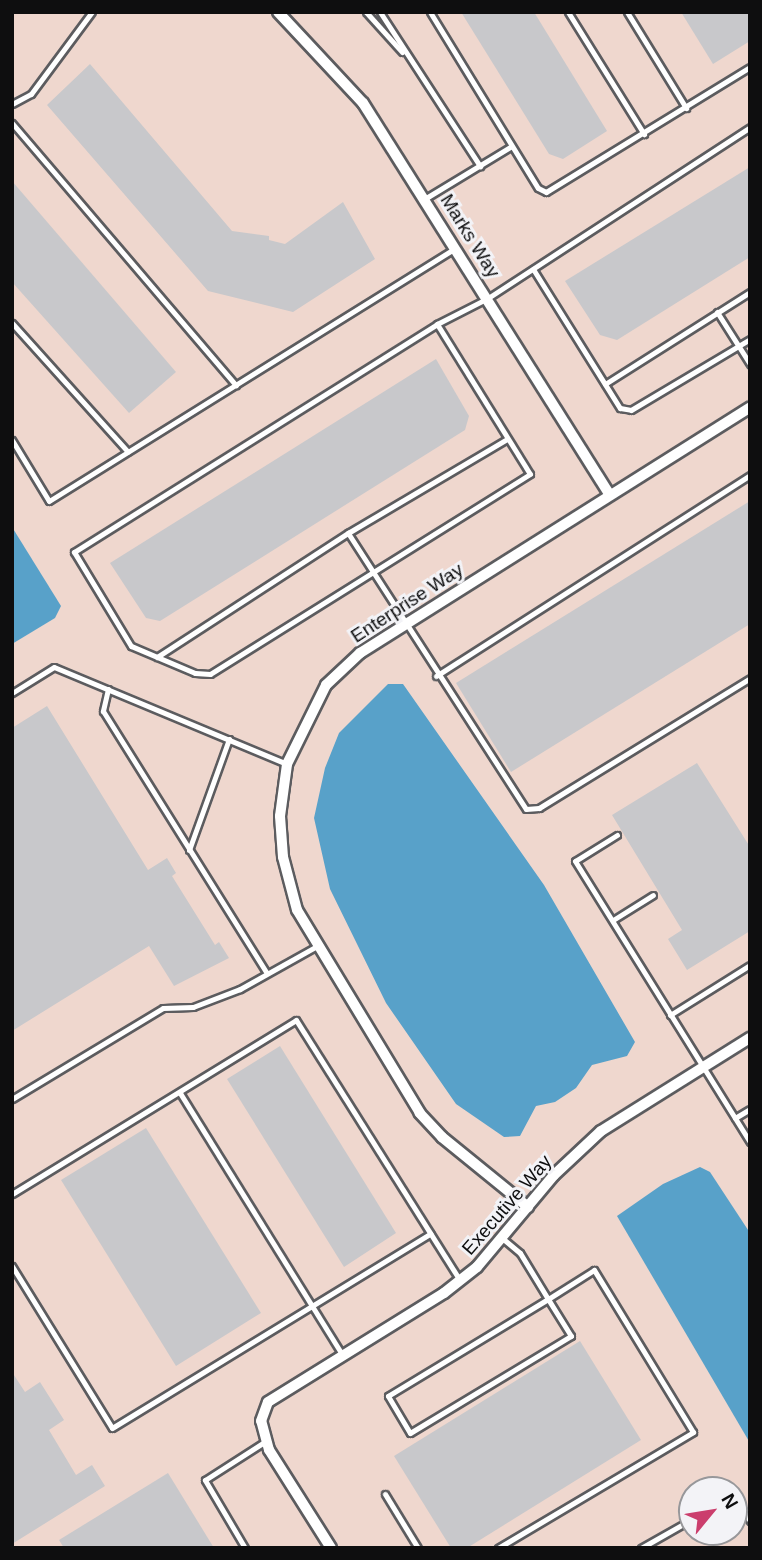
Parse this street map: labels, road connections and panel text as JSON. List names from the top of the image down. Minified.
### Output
{"streets":{"street":["Marks Way","Enterprise Way","Executive Way"]},"crossings":[["Marks Way","Enterprise Way"],["Enterprise Way","Executive Way"]],"north":"top right"}
